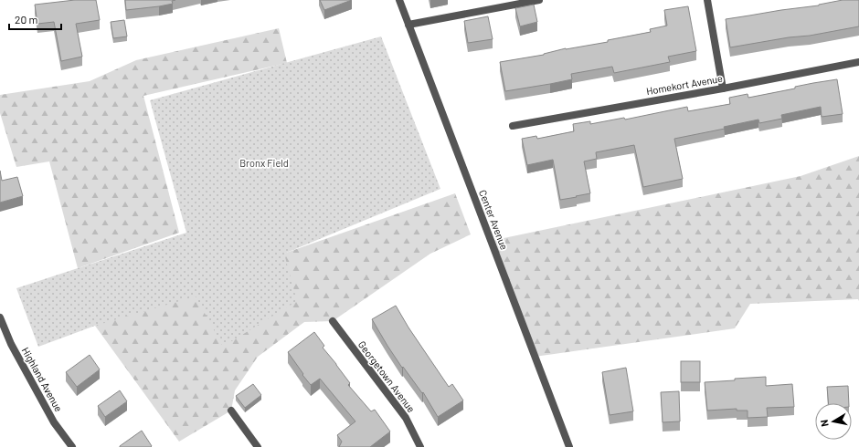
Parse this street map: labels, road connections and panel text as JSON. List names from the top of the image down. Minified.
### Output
{"streets":{"street":["Homekort Avenue","Center Avenue","Georgetown Avenue","Highland Avenue"]},"parks":["Bronx Field"],"scale_bar":"20 m","north":"left"}
